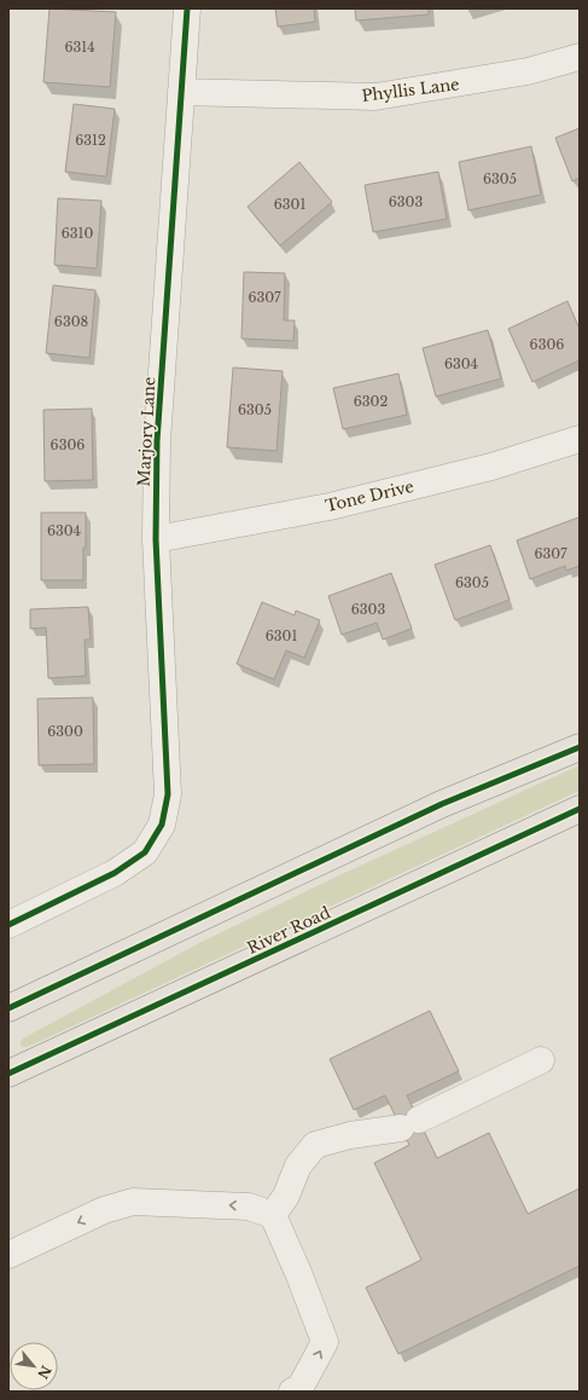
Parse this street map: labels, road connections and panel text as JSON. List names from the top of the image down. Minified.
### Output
{"streets":{"main road":["River Road"],"street":["Phyllis Lane","Marjory Lane","Tone Drive"]},"crossings":[["Phyllis Lane","Marjory Lane"],["Marjory Lane","Tone Drive"]],"house_numbers":["6314","6312","6305","6303","6301","6310","6307","6308","6306","6304","6302","6305","6306","6304","6307","6305","6303","6301","6300"],"north":"bottom right"}
